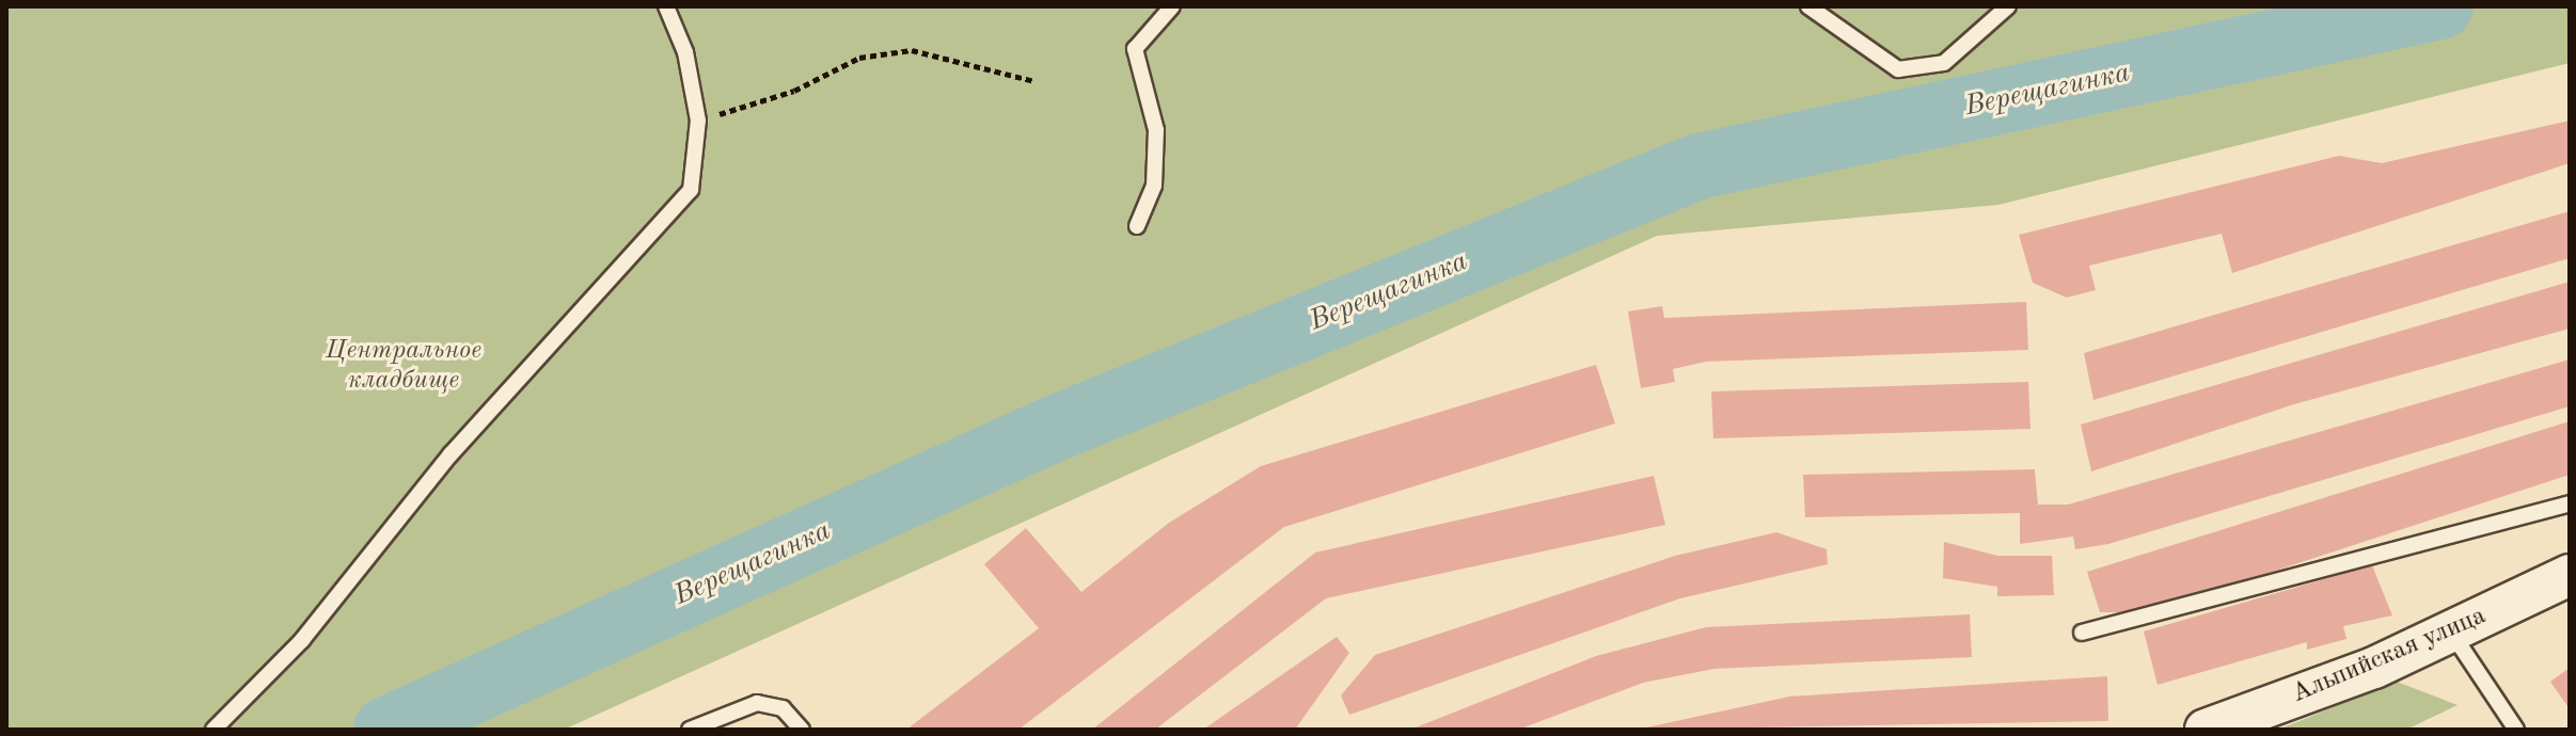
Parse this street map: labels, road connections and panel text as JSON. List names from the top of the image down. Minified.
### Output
{"streets":{"street":["Альпийская улица"]},"water":["Верещагинка"],"parks":["Центральное кладбище"]}
